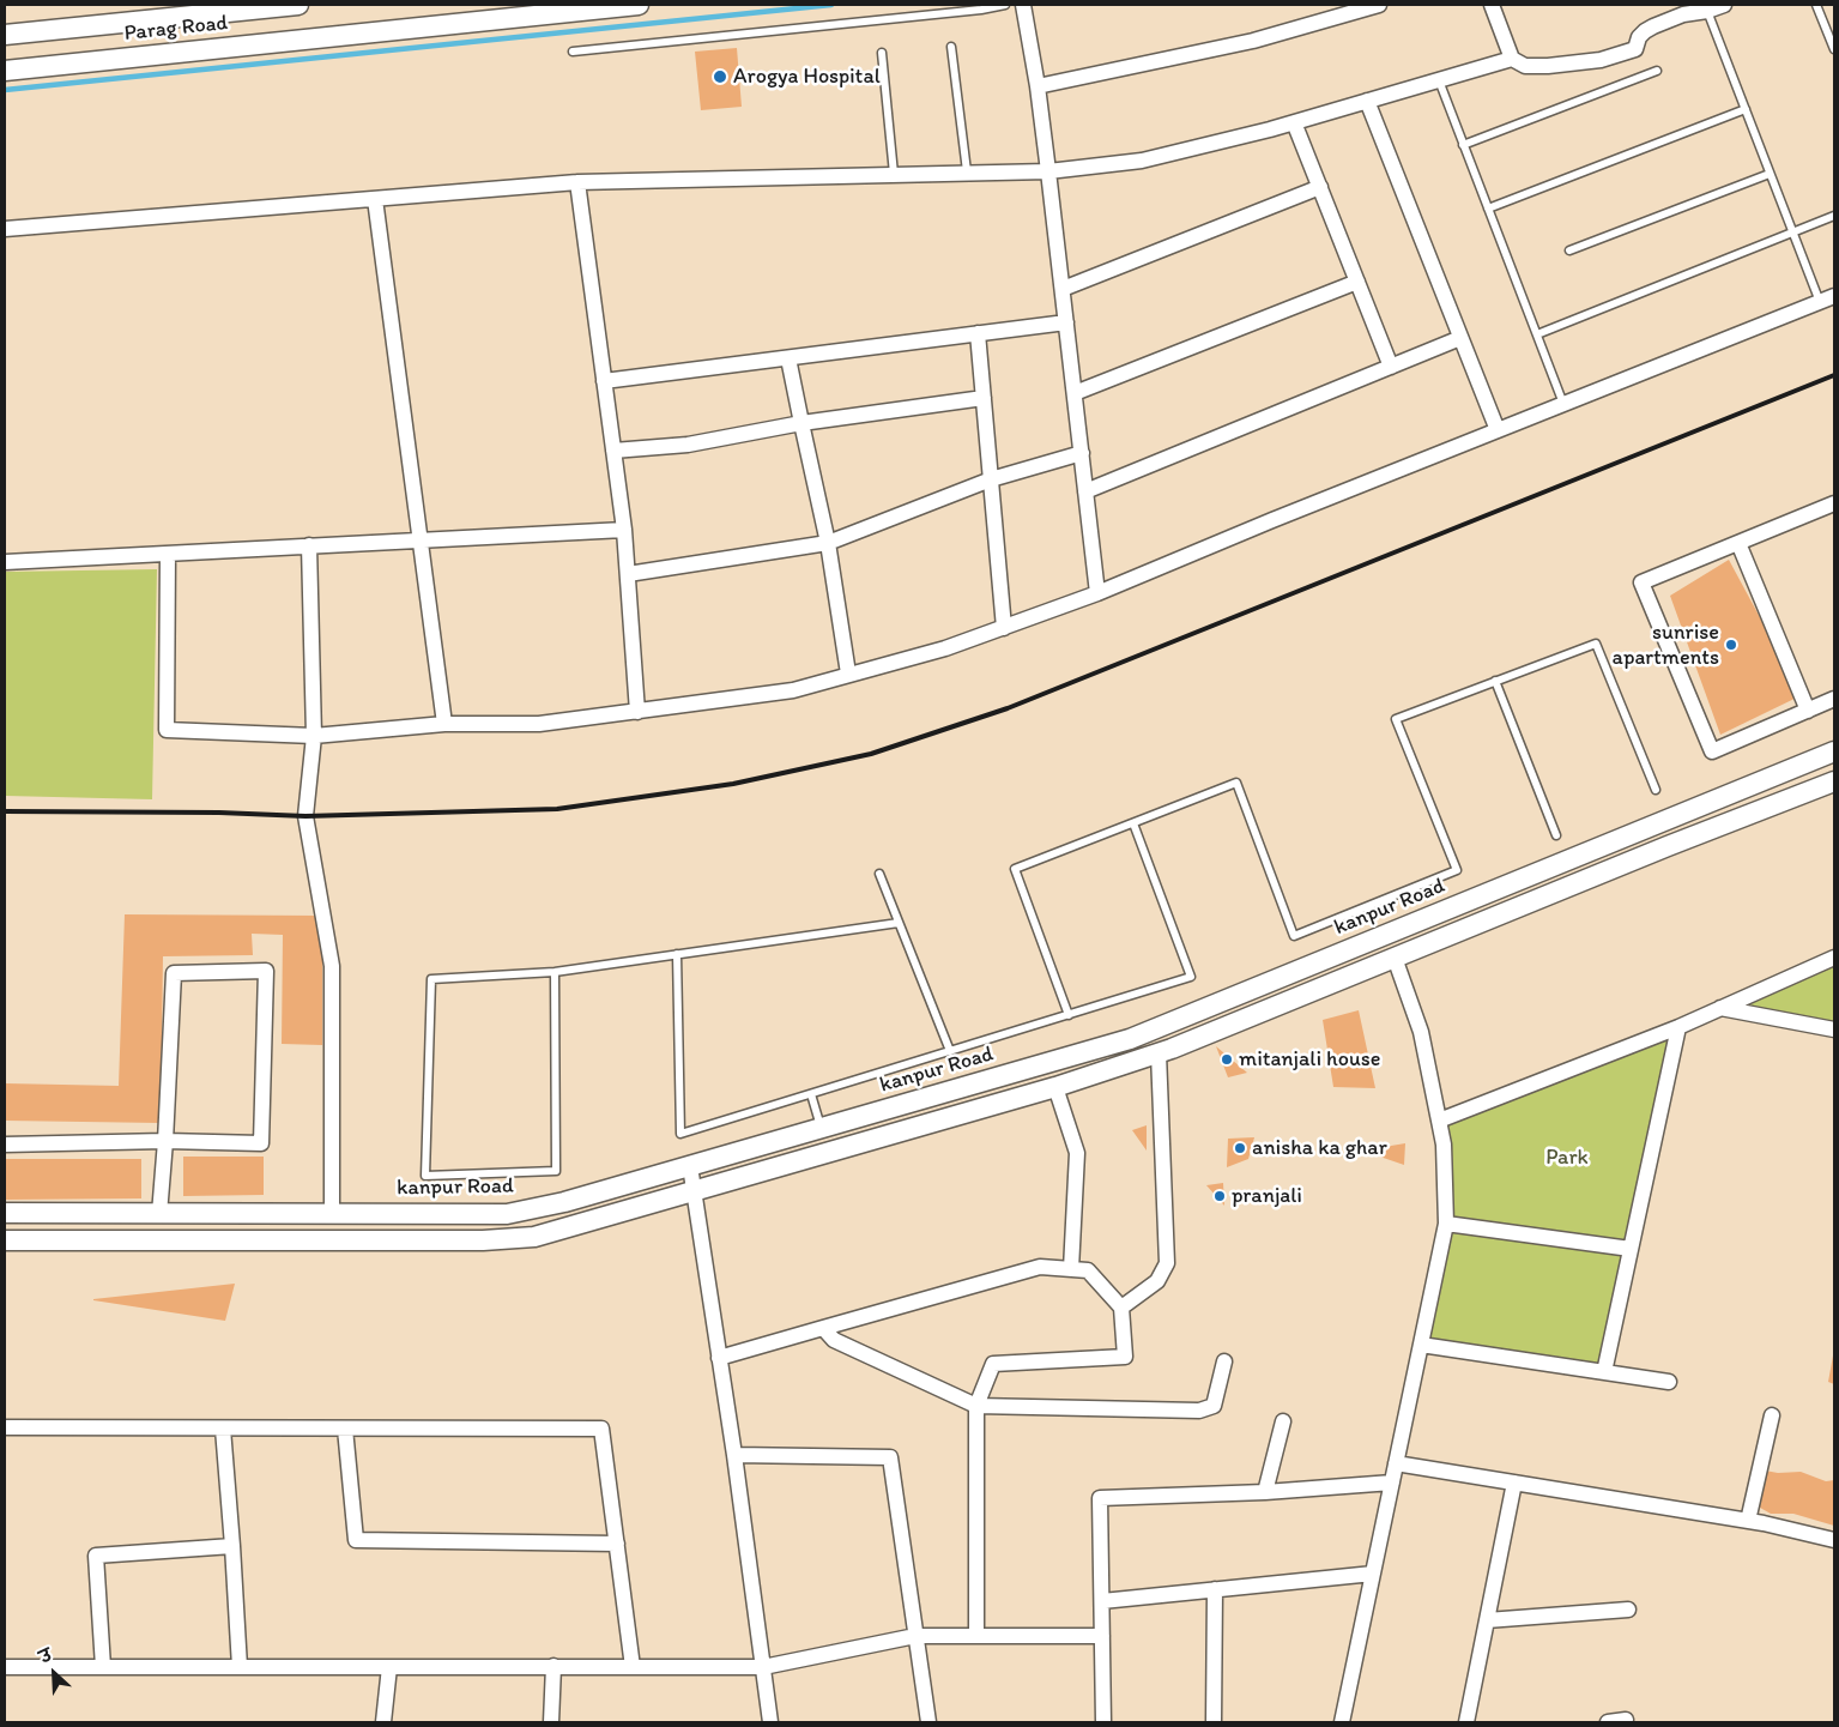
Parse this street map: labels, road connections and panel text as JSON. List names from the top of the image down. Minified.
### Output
{"streets":{"street":["Parag Road","kanpur Road"]},"parks":["Park"],"places":["Arogya Hospital","sunrise apartments","mitanjali house","anisha ka ghar","pranjali"],"north":"top left"}
